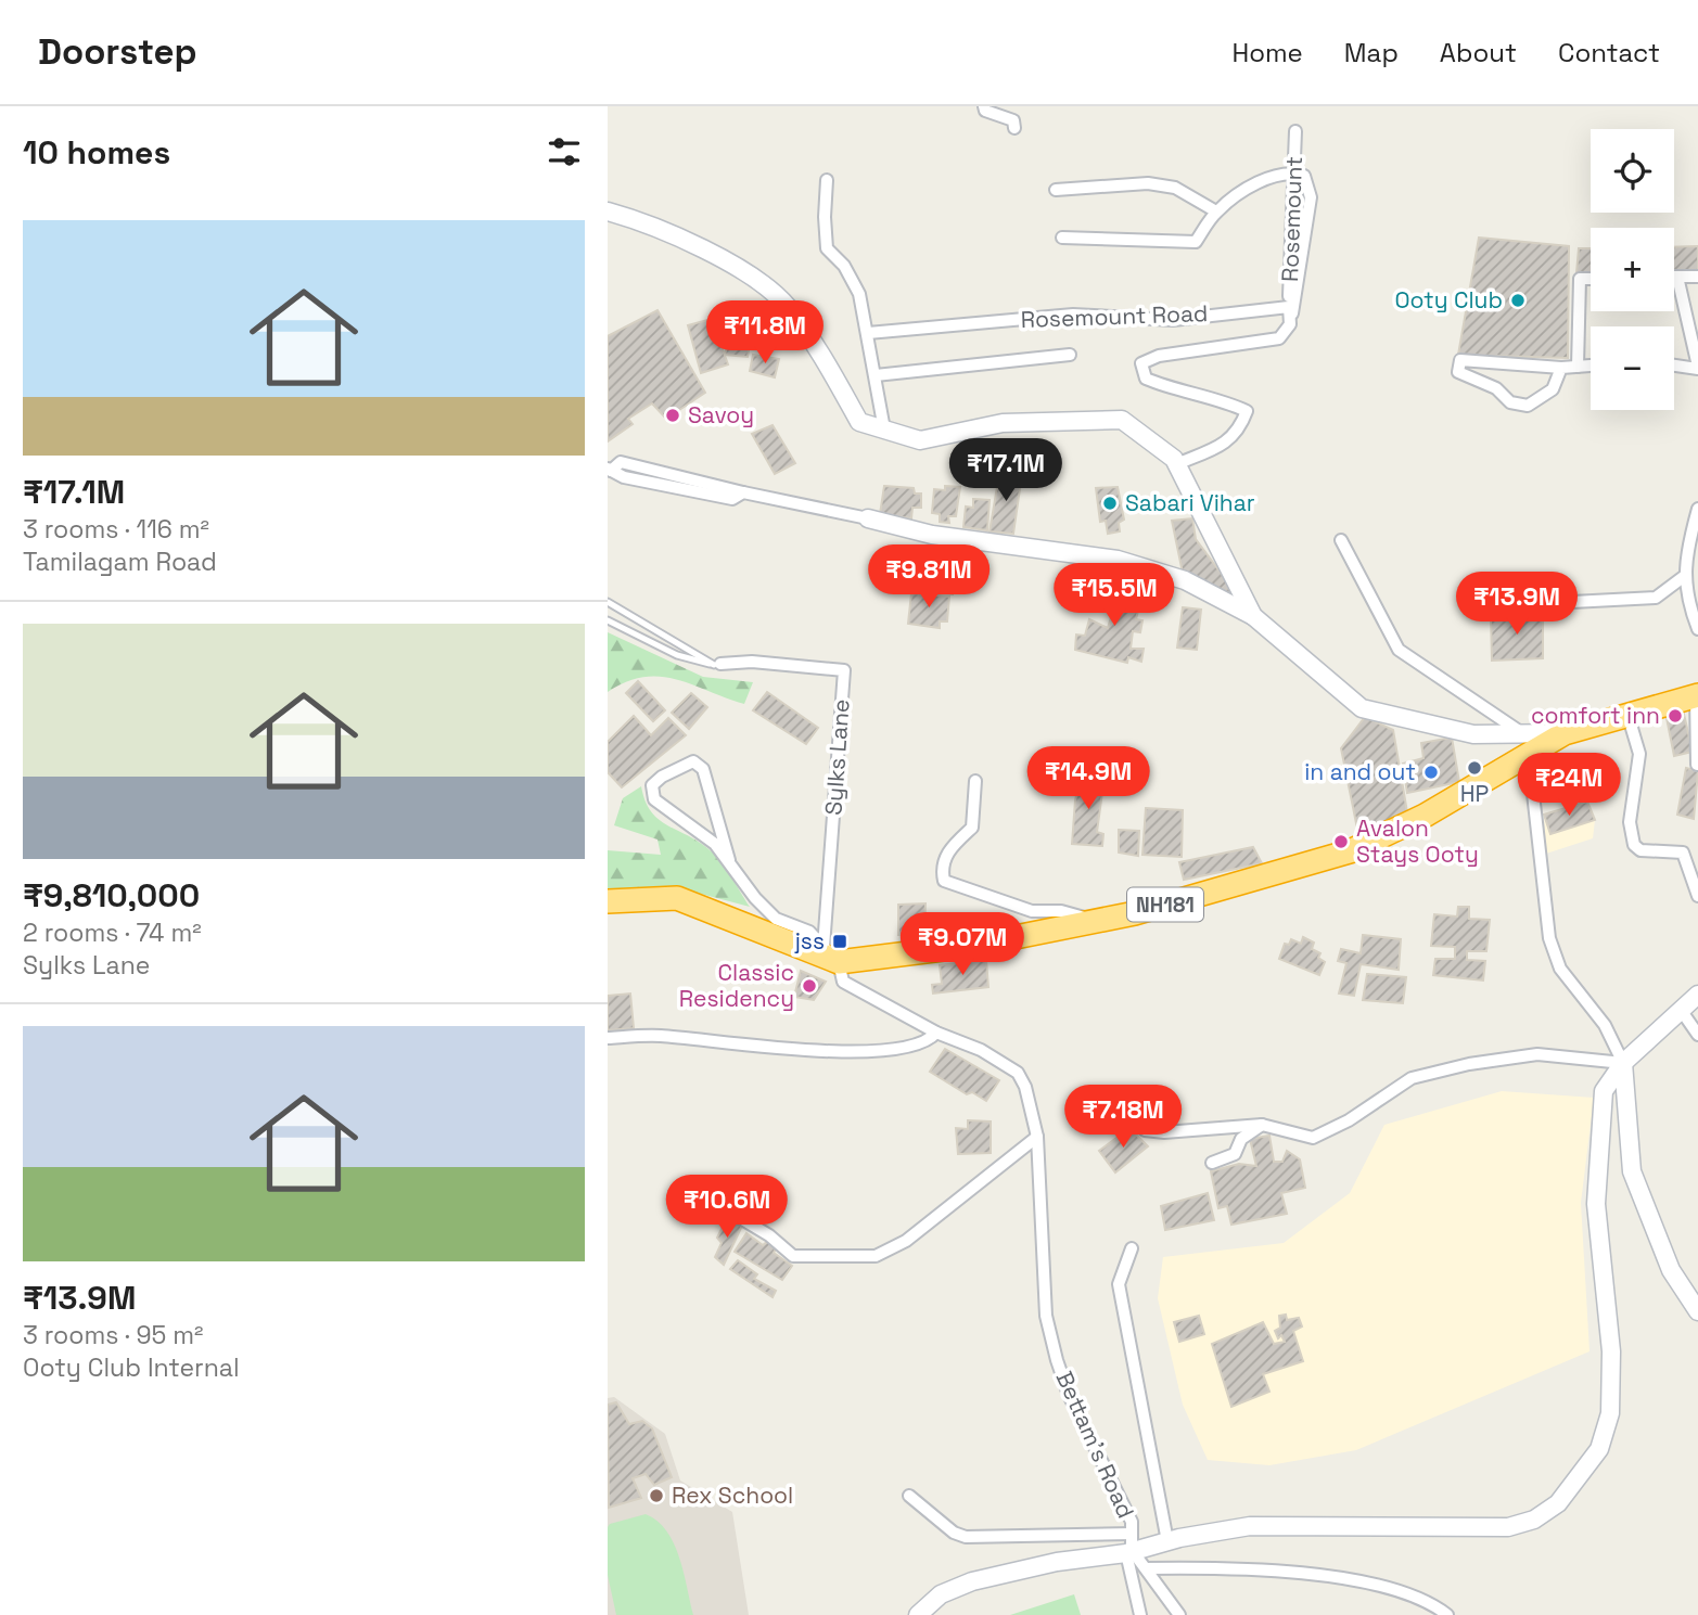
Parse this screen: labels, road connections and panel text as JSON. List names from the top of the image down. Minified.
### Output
{"streets":{"highway":["NH181"],"street":["Rosemount","Rosemount Road","Sylks Lane","Bettam's Road"]},"crossings":[["Rosemount","Rosemount Road"],["Sylks Lane","NH181"],["Sylks Lane","Bettam's Road"],["NH181","Bettam's Road"]],"places":{"other":["Ooty Club","Savoy","Sabari Vihar","comfort inn","HP","in and out","Avalon Stays Ooty","Classic Residency","Rex School"],"transit":["jss"]},"page":{"header":"Doorstep","nav":["Home","Map","About","Contact"],"heading":"10 homes","map_buttons":["+","−"],"list":[{"name":"₹17.1M","note":"3 rooms · 116 m² · Tamilagam Road"},{"name":"₹9,810,000","note":"2 rooms · 74 m² · Sylks Lane"},{"name":"₹13.9M","note":"3 rooms · 95 m² · Ooty Club Internal"}],"price":["₹11.8M","₹17.1M","₹9.81M","₹15.5M","₹13.9M","₹14.9M","₹24M","₹9.07M","₹7.18M","₹10.6M"]}}
